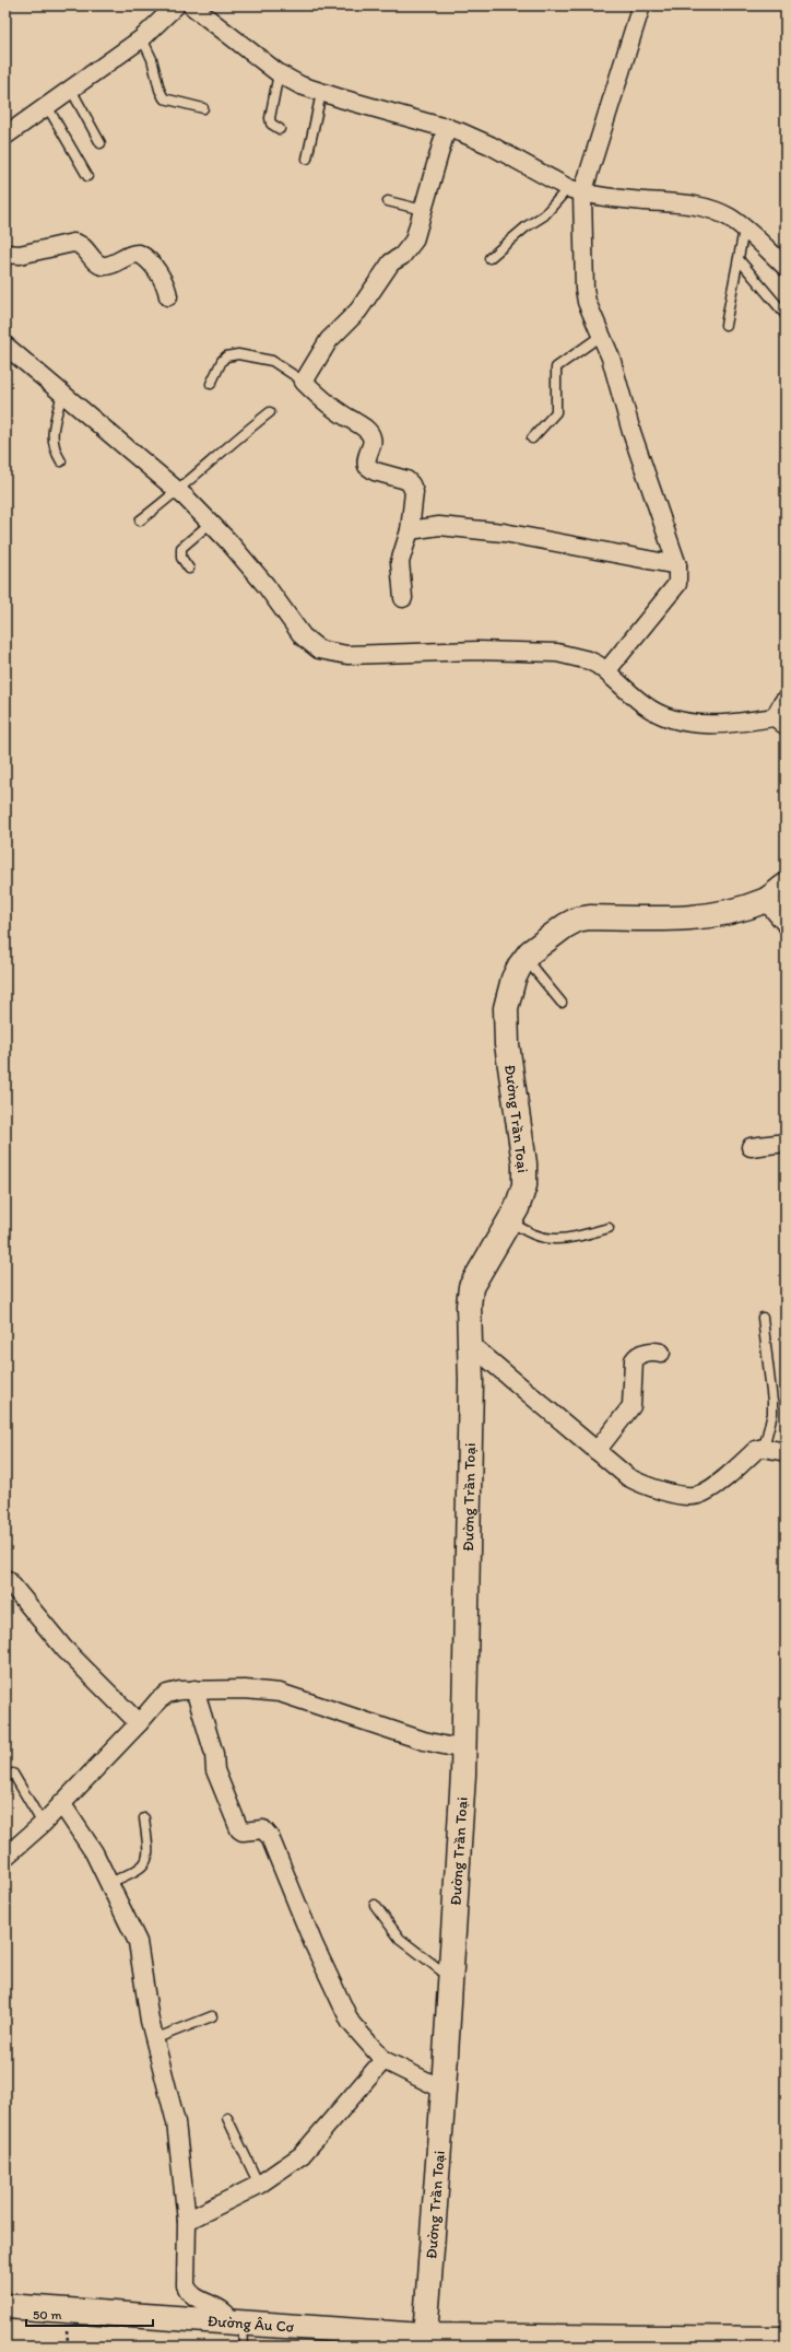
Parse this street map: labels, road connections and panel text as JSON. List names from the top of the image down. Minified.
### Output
{"streets":{"street":["Đường Trần Toại","Đường Âu Cơ"]},"crossings":[["Đường Trần Toại","Đường Âu Cơ"]],"scale_bar":"50 m"}
